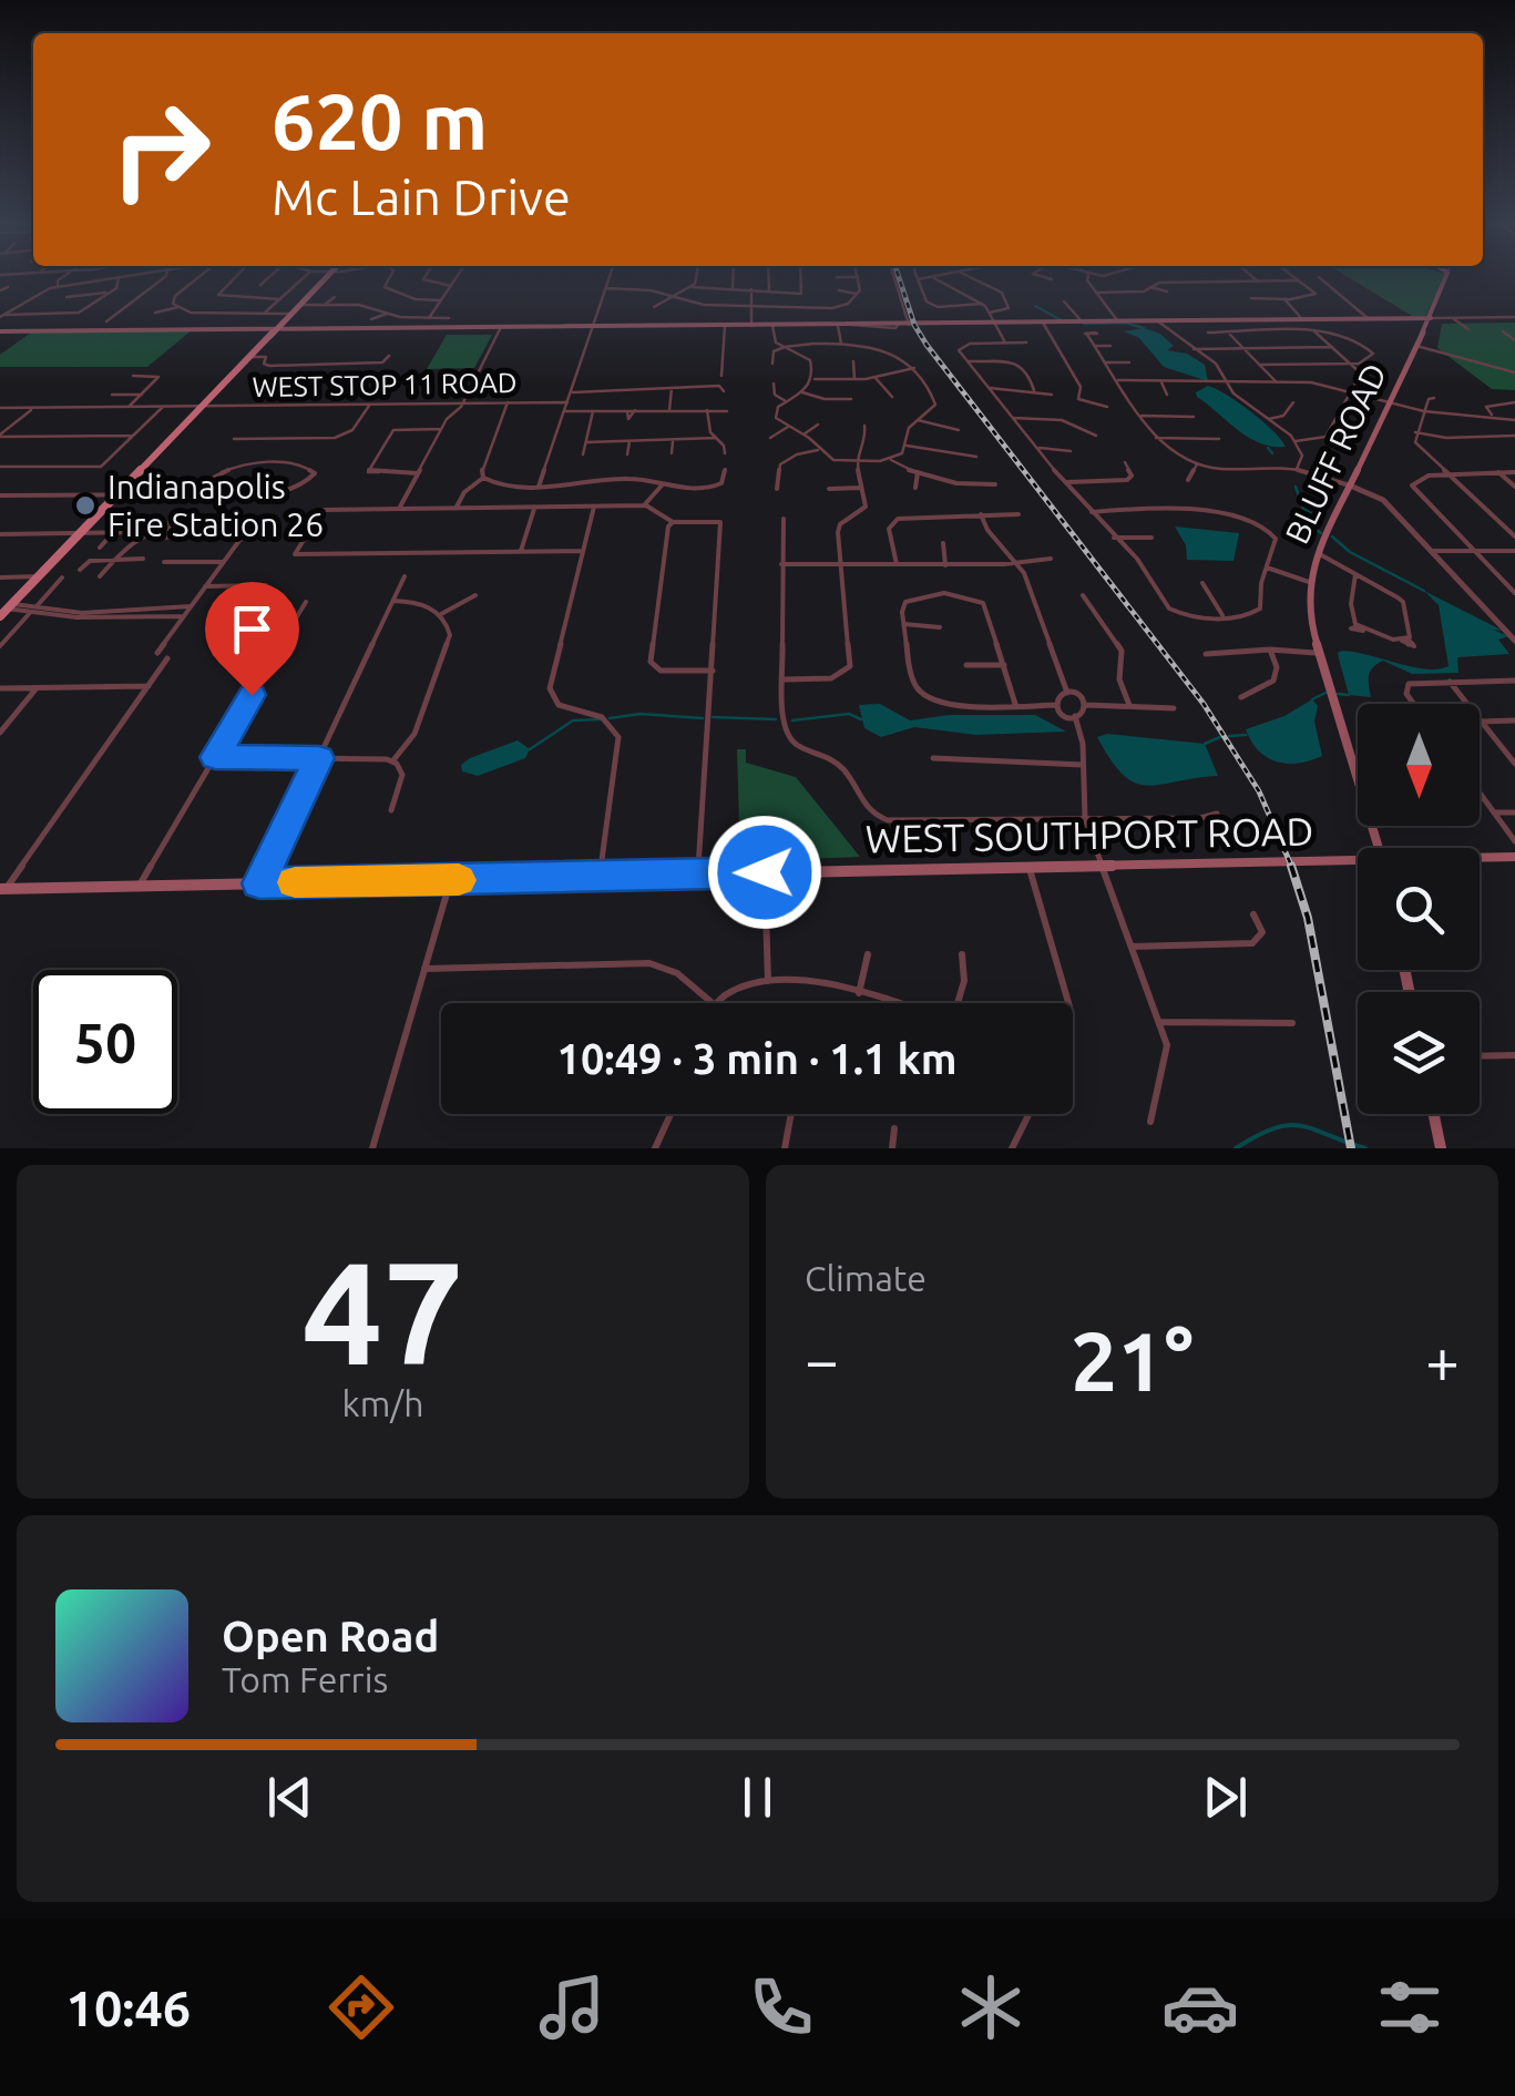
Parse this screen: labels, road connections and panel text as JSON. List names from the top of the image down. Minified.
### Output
{"streets":{"main road":["BLUFF ROAD","WEST SOUTHPORT ROAD"],"street":["WEST STOP 11 ROAD"]},"places":["Indianapolis Fire Station 26"],"north":"bottom","page":{"turn":["620 m","Mc Lain Drive"],"limit":"50","trip":"10:49 · 3 min · 1.1 km","tile":[["47","km/h"],"Climate"],"heat":["−","21°","+"],"song":["Open Road","Tom Ferris"],"tabs":"10:46"}}
